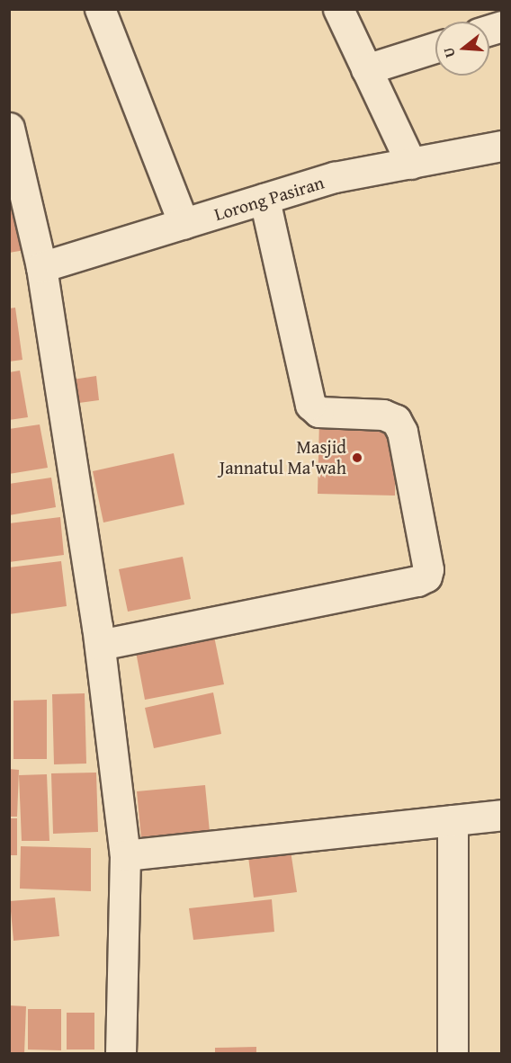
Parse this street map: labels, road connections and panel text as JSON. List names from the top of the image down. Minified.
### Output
{"streets":{"street":["Lorong Pasiran"]},"places":["Masjid Jannatul Ma'wah"],"north":"left"}
